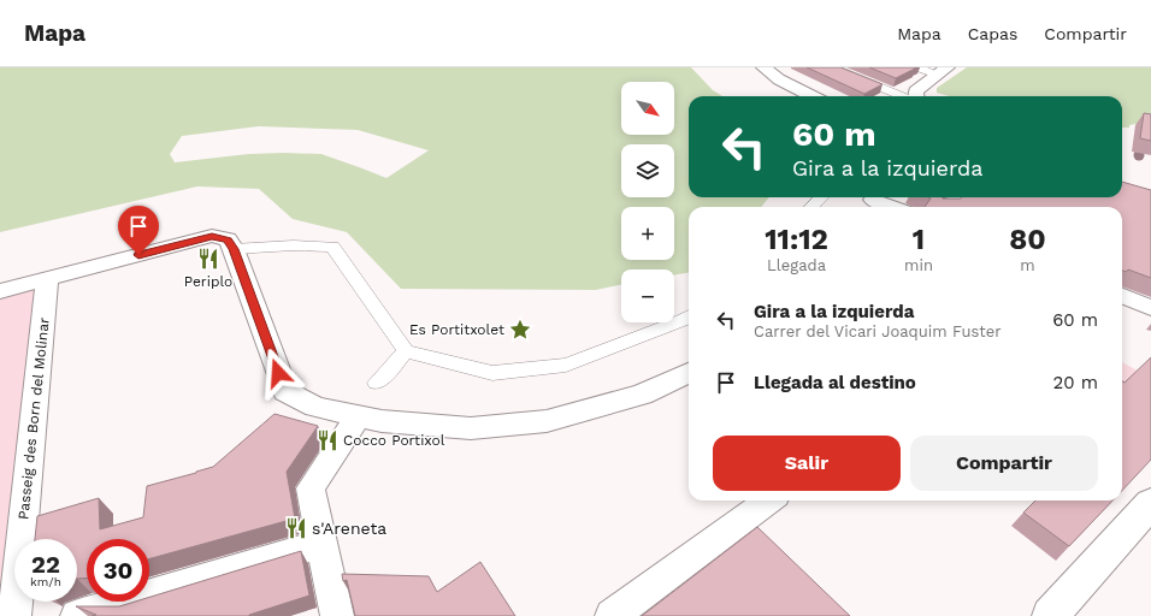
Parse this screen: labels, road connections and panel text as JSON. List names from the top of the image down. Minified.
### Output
{"streets":{"street":["Passeig des Born del Molinar"]},"places":{"restaurant":["Periplo","Cocco Portixol","s'Areneta"],"place":["Es Portitxolet"]},"north":"bottom right","page":{"header":"Mapa","nav":["Mapa","Capas","Compartir"],"map_buttons":["+","−"],"turn":["60 m","Gira a la izquierda"],"eta":["11:12","Llegada","1","min","80","m"],"list":[{"name":"Gira a la izquierda","note":"Carrer del Vicari Joaquim Fuster","value":"60 m"},{"name":"Llegada al destino","value":"20 m"}],"buttons":["Salir","Compartir"],"speed":"22 km/h","limit":"30"}}
